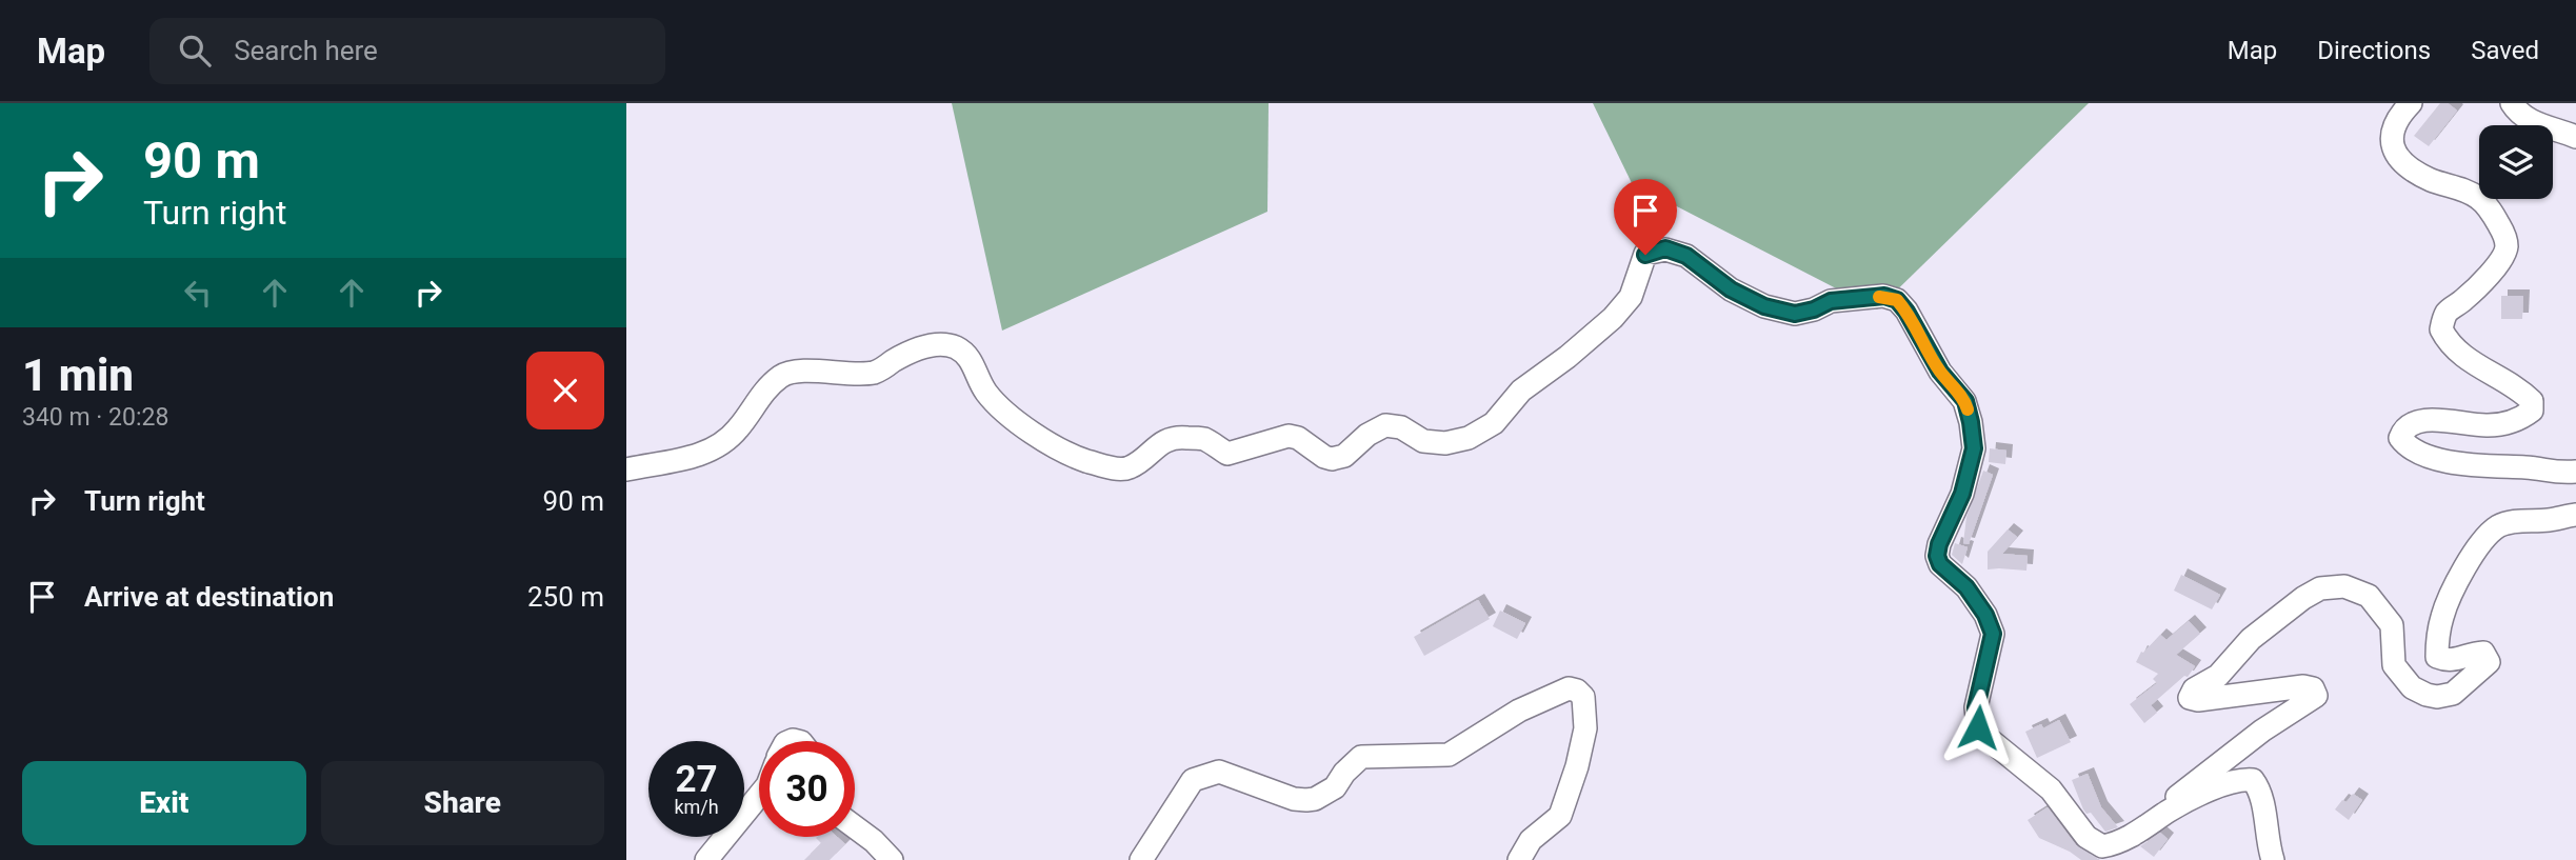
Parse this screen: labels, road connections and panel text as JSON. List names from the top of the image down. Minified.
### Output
{"page":{"header":"Map","search":"Search here","nav":["Map","Directions","Saved"],"turn":["90 m","Turn right"],"heading":["1 min","340 m · 20:28"],"list":[{"name":"Turn right","value":"90 m"},{"name":"Arrive at destination","value":"250 m"}],"speed":"27 km/h","limit":"30","buttons":["Exit","Share"]}}
